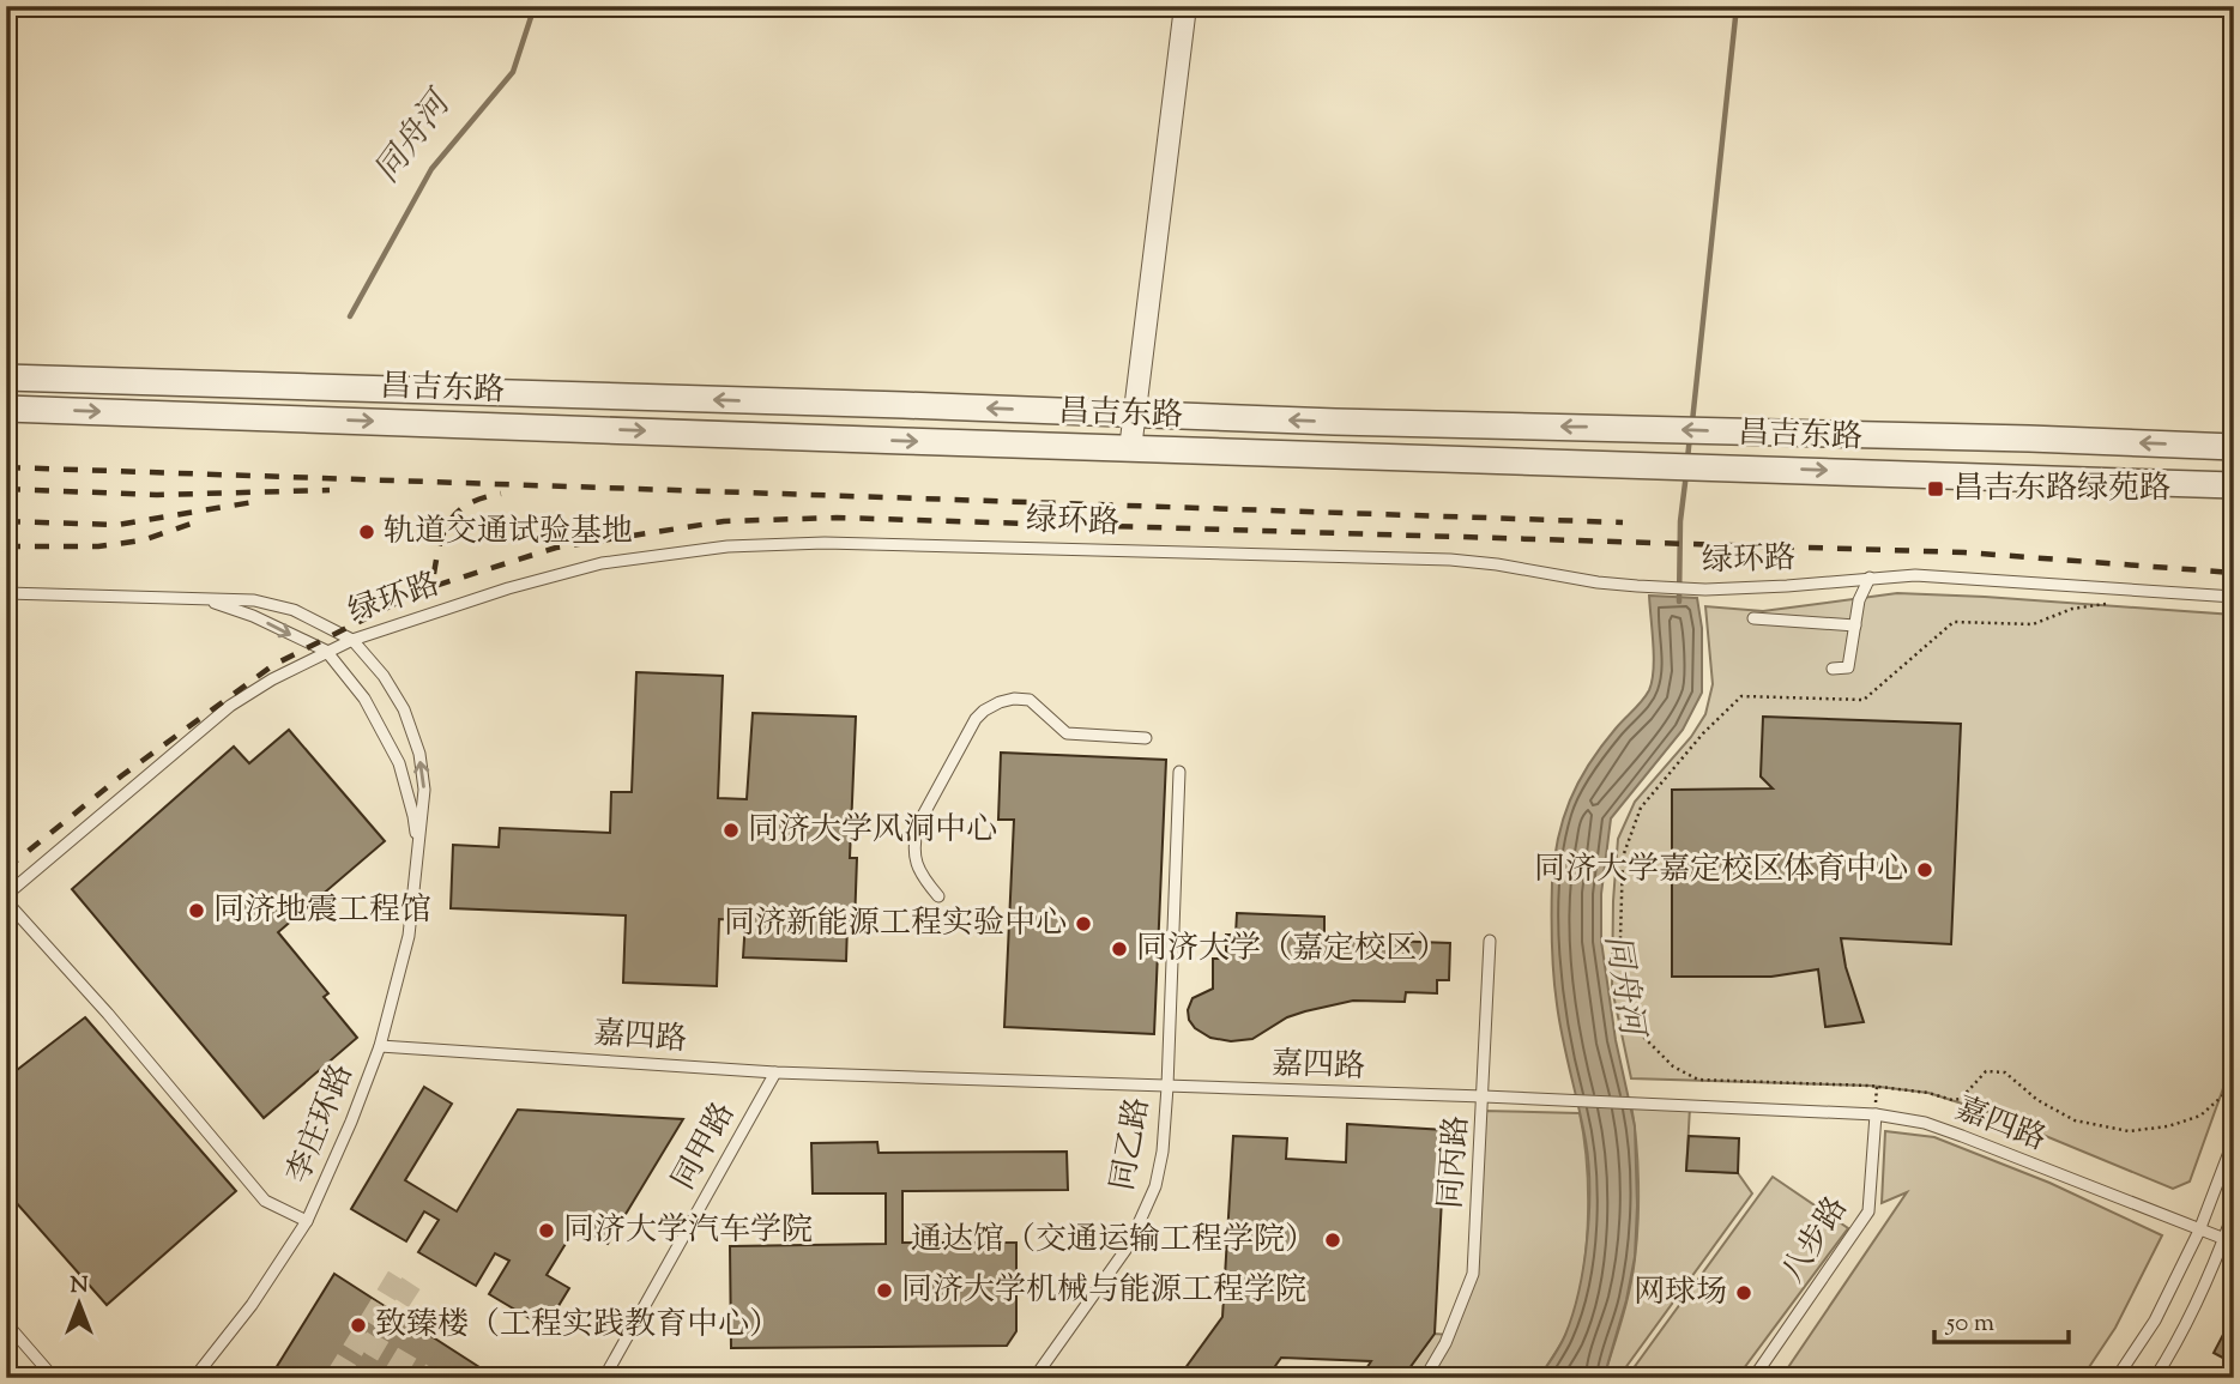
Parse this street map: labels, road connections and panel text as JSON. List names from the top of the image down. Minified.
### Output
{"streets":{"street":["昌吉东路"],"lane":["绿环路","嘉四路","李庄环路","同乙路","同甲路","同丙路","八步路"]},"crossings":[["绿环路","李庄环路"],["嘉四路","李庄环路"],["嘉四路","同乙路"],["嘉四路","同甲路"],["嘉四路","同丙路"],["嘉四路","八步路"]],"water":["同舟河"],"places":{"transit":["昌吉东路绿苑路"],"other":["轨道交通试验基地","同济大学风洞中心","同济大学嘉定校区体育中心","同济地震工程馆","同济新能源工程实验中心","同济大学（嘉定校区）","同济大学汽车学院","通达馆（交通运输工程学院）","同济大学机械与能源工程学院","网球场","致臻楼（工程实践教育中心）"]},"scale_bar":"50 m","north":"top"}
